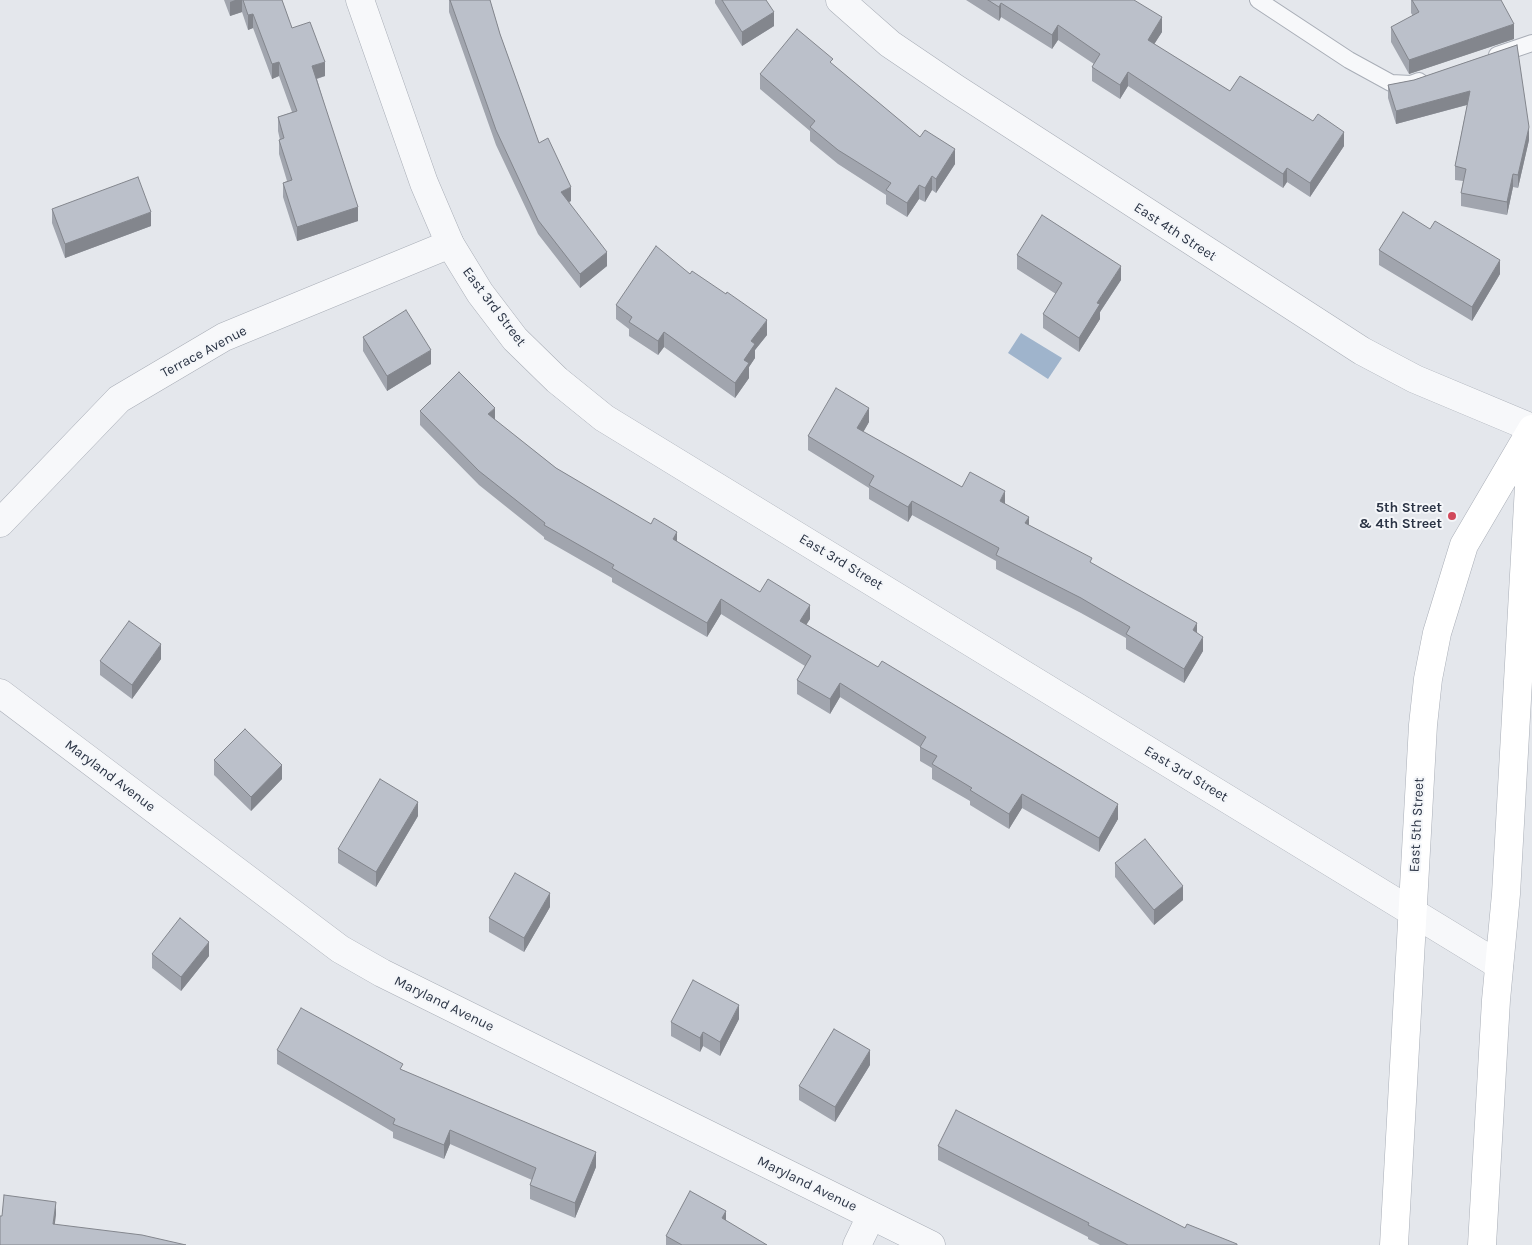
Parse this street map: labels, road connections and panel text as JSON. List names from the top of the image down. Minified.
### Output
{"streets":{"main road":["East 5th Street"],"street":["East 4th Street","East 3rd Street","Terrace Avenue","Maryland Avenue"]},"crossings":[["East 4th Street","East 5th Street"],["East 3rd Street","Terrace Avenue"],["East 3rd Street","East 5th Street"]],"places":["5th Street & 4th Street"]}
